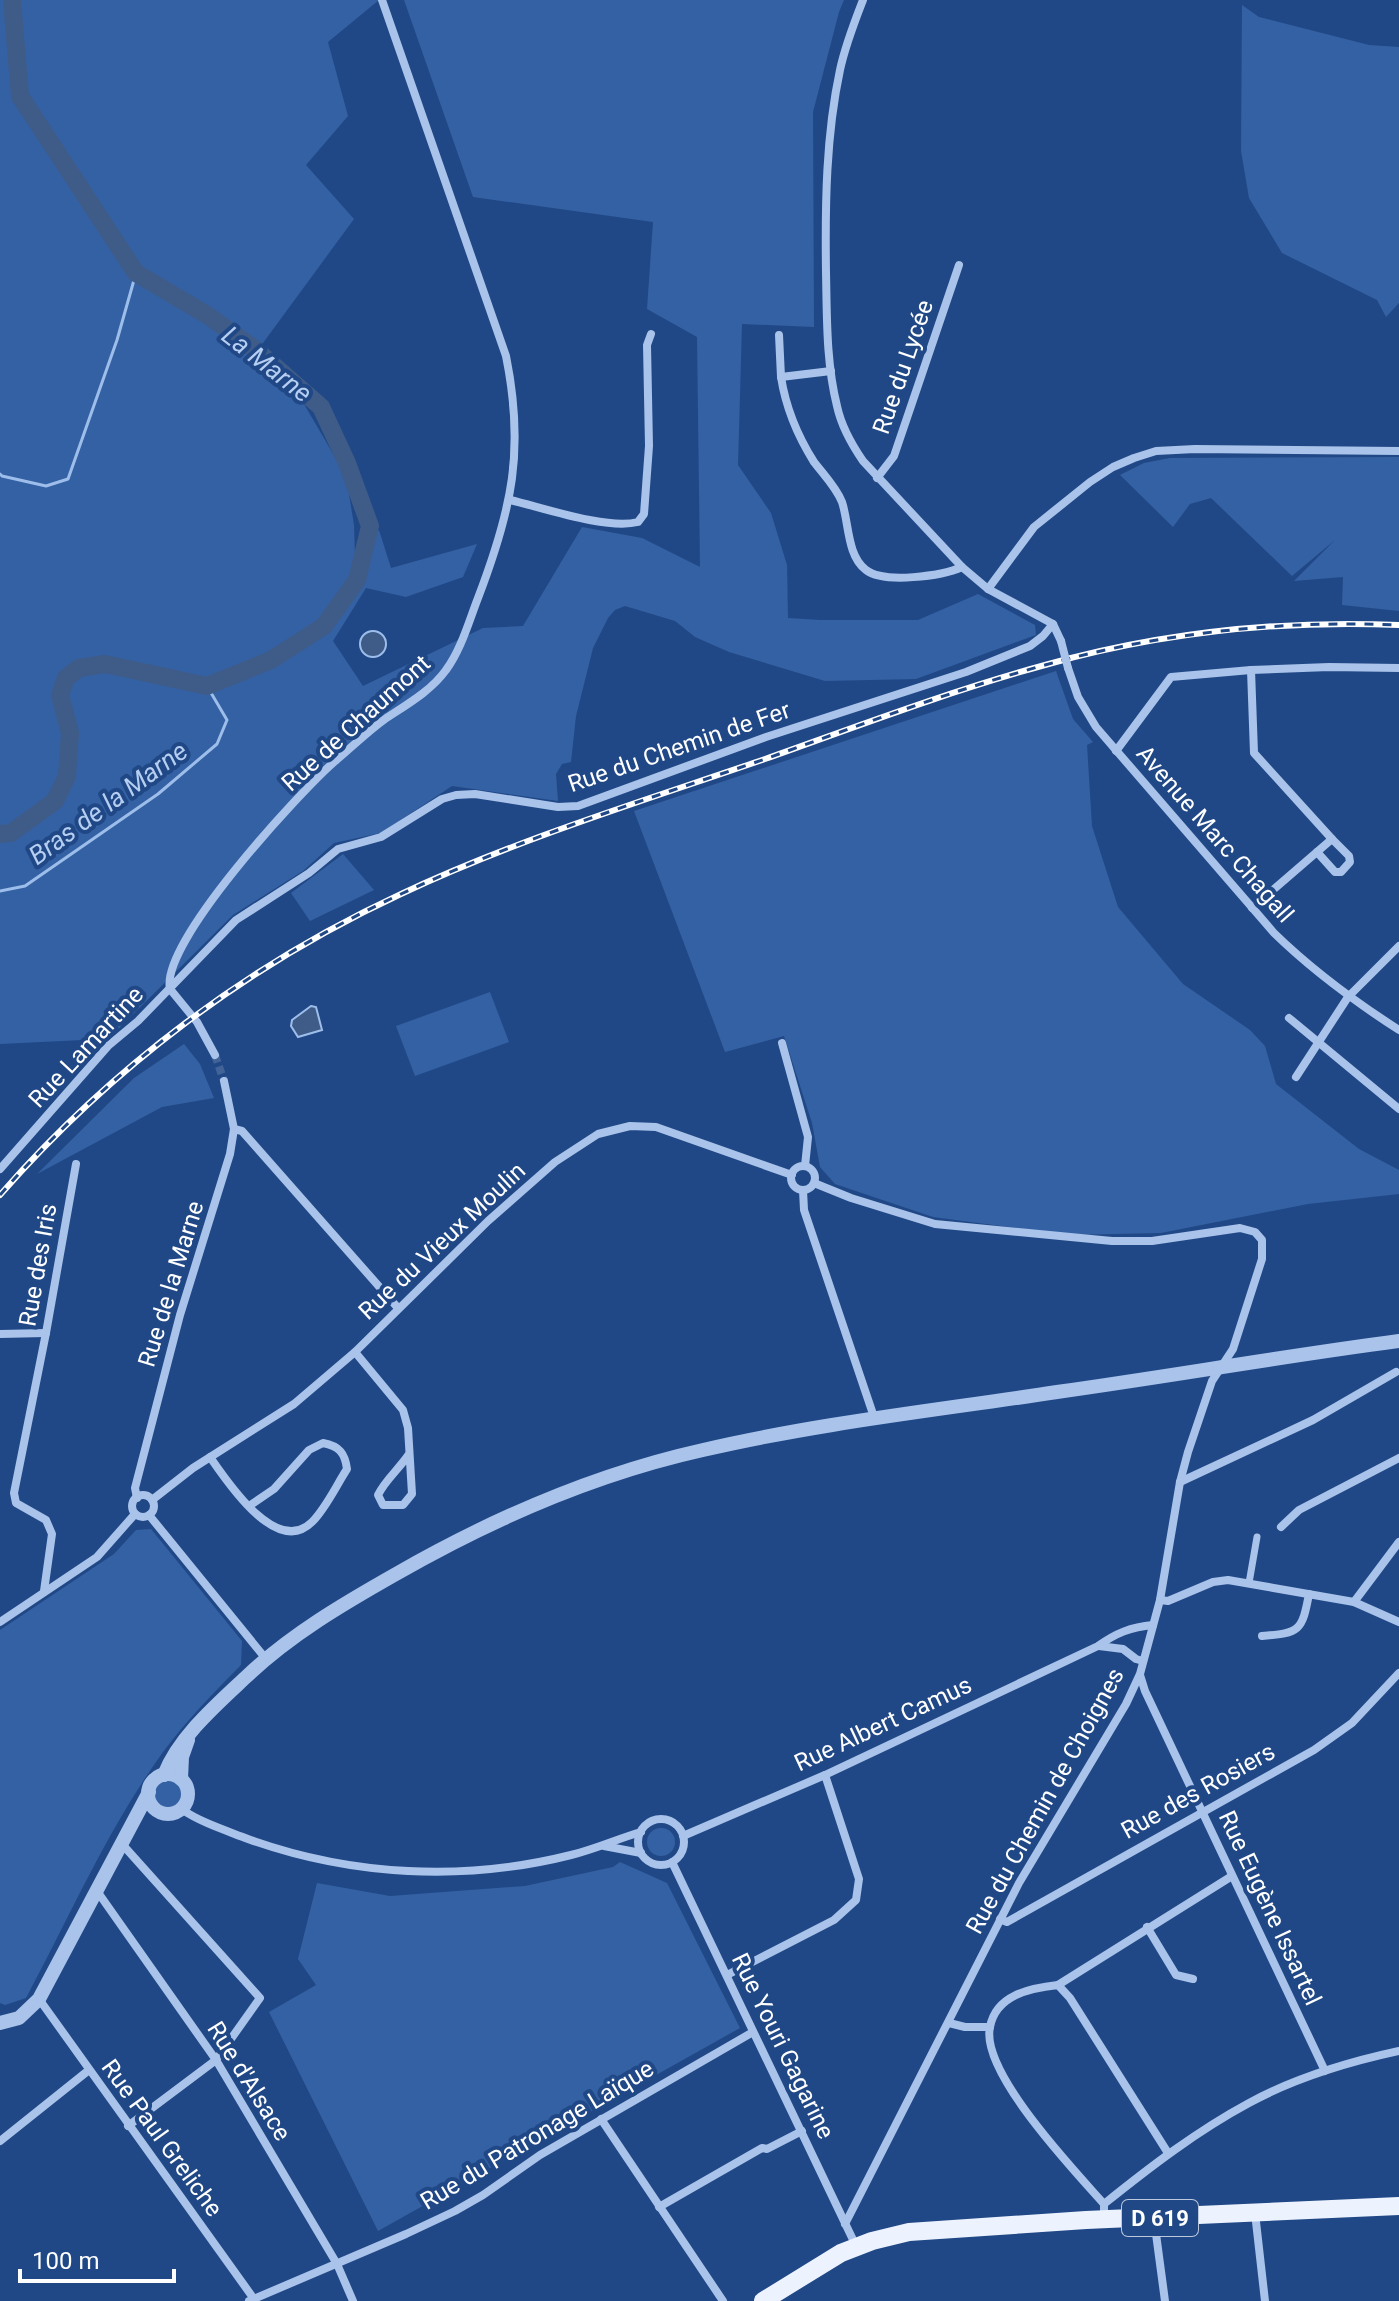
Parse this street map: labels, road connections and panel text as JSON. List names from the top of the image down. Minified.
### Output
{"streets":{"main road":["D 619"],"street":["Rue du Lycée","Rue de Chaumont","Rue du Chemin de Fer","Avenue Marc Chagall","Rue Lamartine","Rue du Vieux Moulin","Rue des Iris","Rue de la Marne","Rue Albert Camus","Rue des Rosiers","Rue du Chemin de Choignes","Rue Eugène Issartel","Rue Youri Gagarine","Rue d'Alsace","Rue du Patronage Laïque","Rue Paul Greliche"]},"crossings":[["Rue de Chaumont","Rue du Chemin de Fer"],["Rue de Chaumont","Rue Lamartine"],["Rue du Chemin de Fer","Avenue Marc Chagall"],["Rue du Chemin de Fer","Rue Lamartine"],["Rue du Vieux Moulin","Rue de la Marne"],["Rue du Vieux Moulin","Rue du Chemin de Choignes"],["Rue Albert Camus","Rue du Chemin de Choignes"],["Rue Albert Camus","Rue Youri Gagarine"],["Rue des Rosiers","Rue du Chemin de Choignes"],["Rue des Rosiers","Rue Eugène Issartel"],["Rue du Chemin de Choignes","Rue Eugène Issartel"],["Rue du Chemin de Choignes","Rue Youri Gagarine"],["Rue Youri Gagarine","Rue du Patronage Laïque"],["Rue Youri Gagarine","D 619"],["Rue d'Alsace","Rue du Patronage Laïque"],["Rue du Patronage Laïque","Rue Paul Greliche"]],"water":["La Marne","Bras de la Marne"],"scale_bar":"100 m"}
